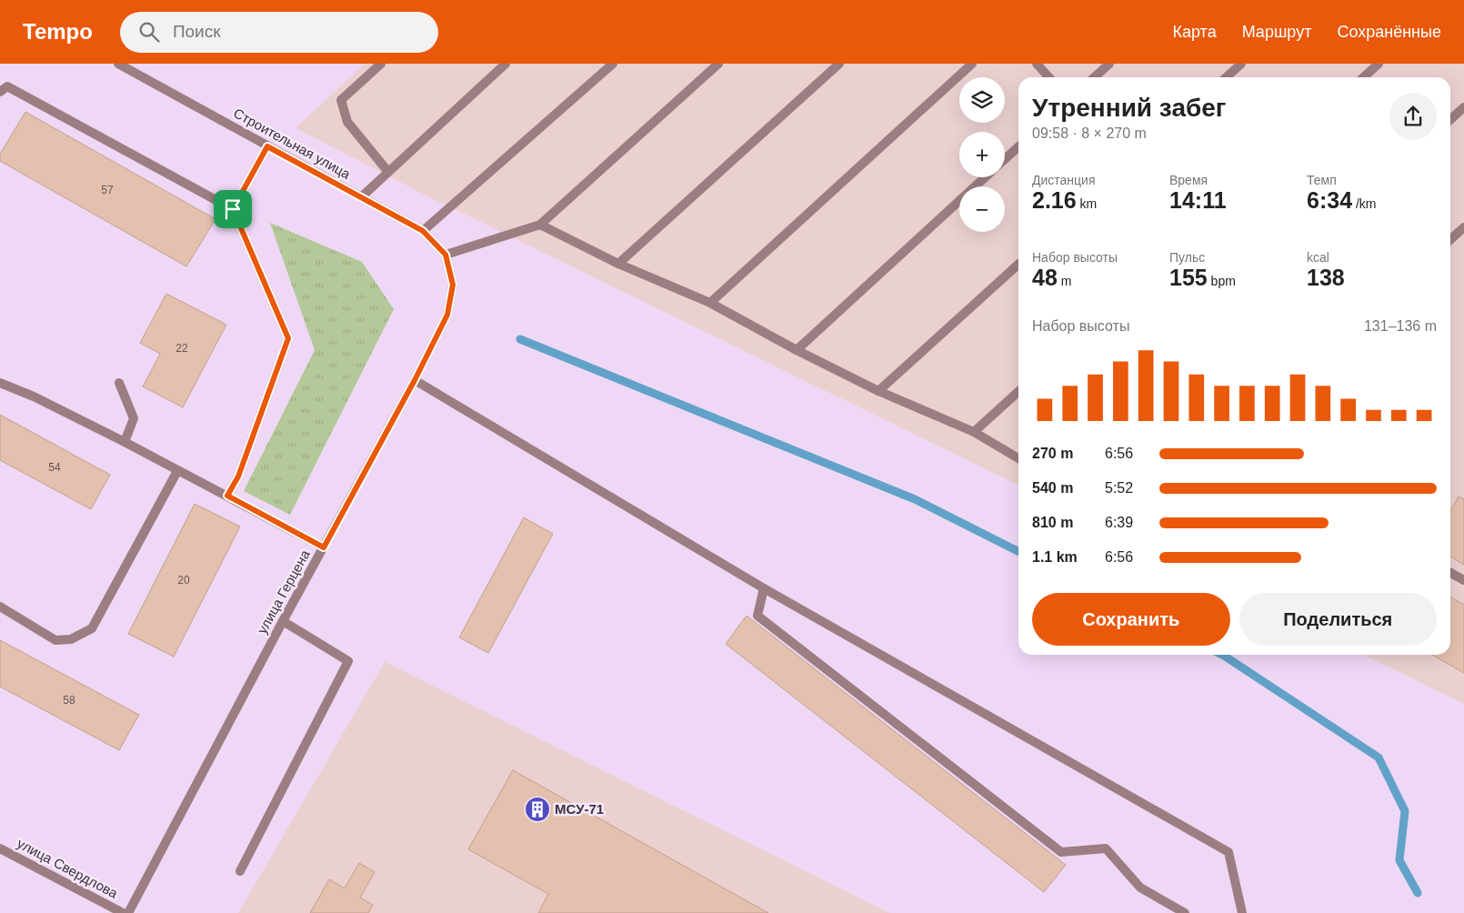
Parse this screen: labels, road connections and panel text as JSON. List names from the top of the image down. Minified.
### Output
{"streets":{"street":["Строительная улица","улица Герцена","улица Свердлова"]},"crossings":[["Строительная улица","улица Герцена"]],"places":{"building":["МСУ-71"]},"house_numbers":["57","22","54","20","58"],"page":{"header":"Tempo","search":"Поиск","nav":["Карта","Маршрут","Сохранённые"],"map_buttons":["+","−"],"heading":["Утренний забег","09:58 · 8 × 270 m"],"stats":[["Дистанция","2.16 km"],["Время","14:11"],["Темп","6:34 /km"],["Набор высоты","48 m"],["Пульс","155 bpm"],["kcal","138"]],"chart":["Набор высоты","131–136 m"],"list":[{"name":"270 m","note":"6:56"},{"name":"540 m","note":"5:52"},{"name":"810 m","note":"6:39"},{"name":"1.1 km","note":"6:56"}],"buttons":["Сохранить","Поделиться"]}}
